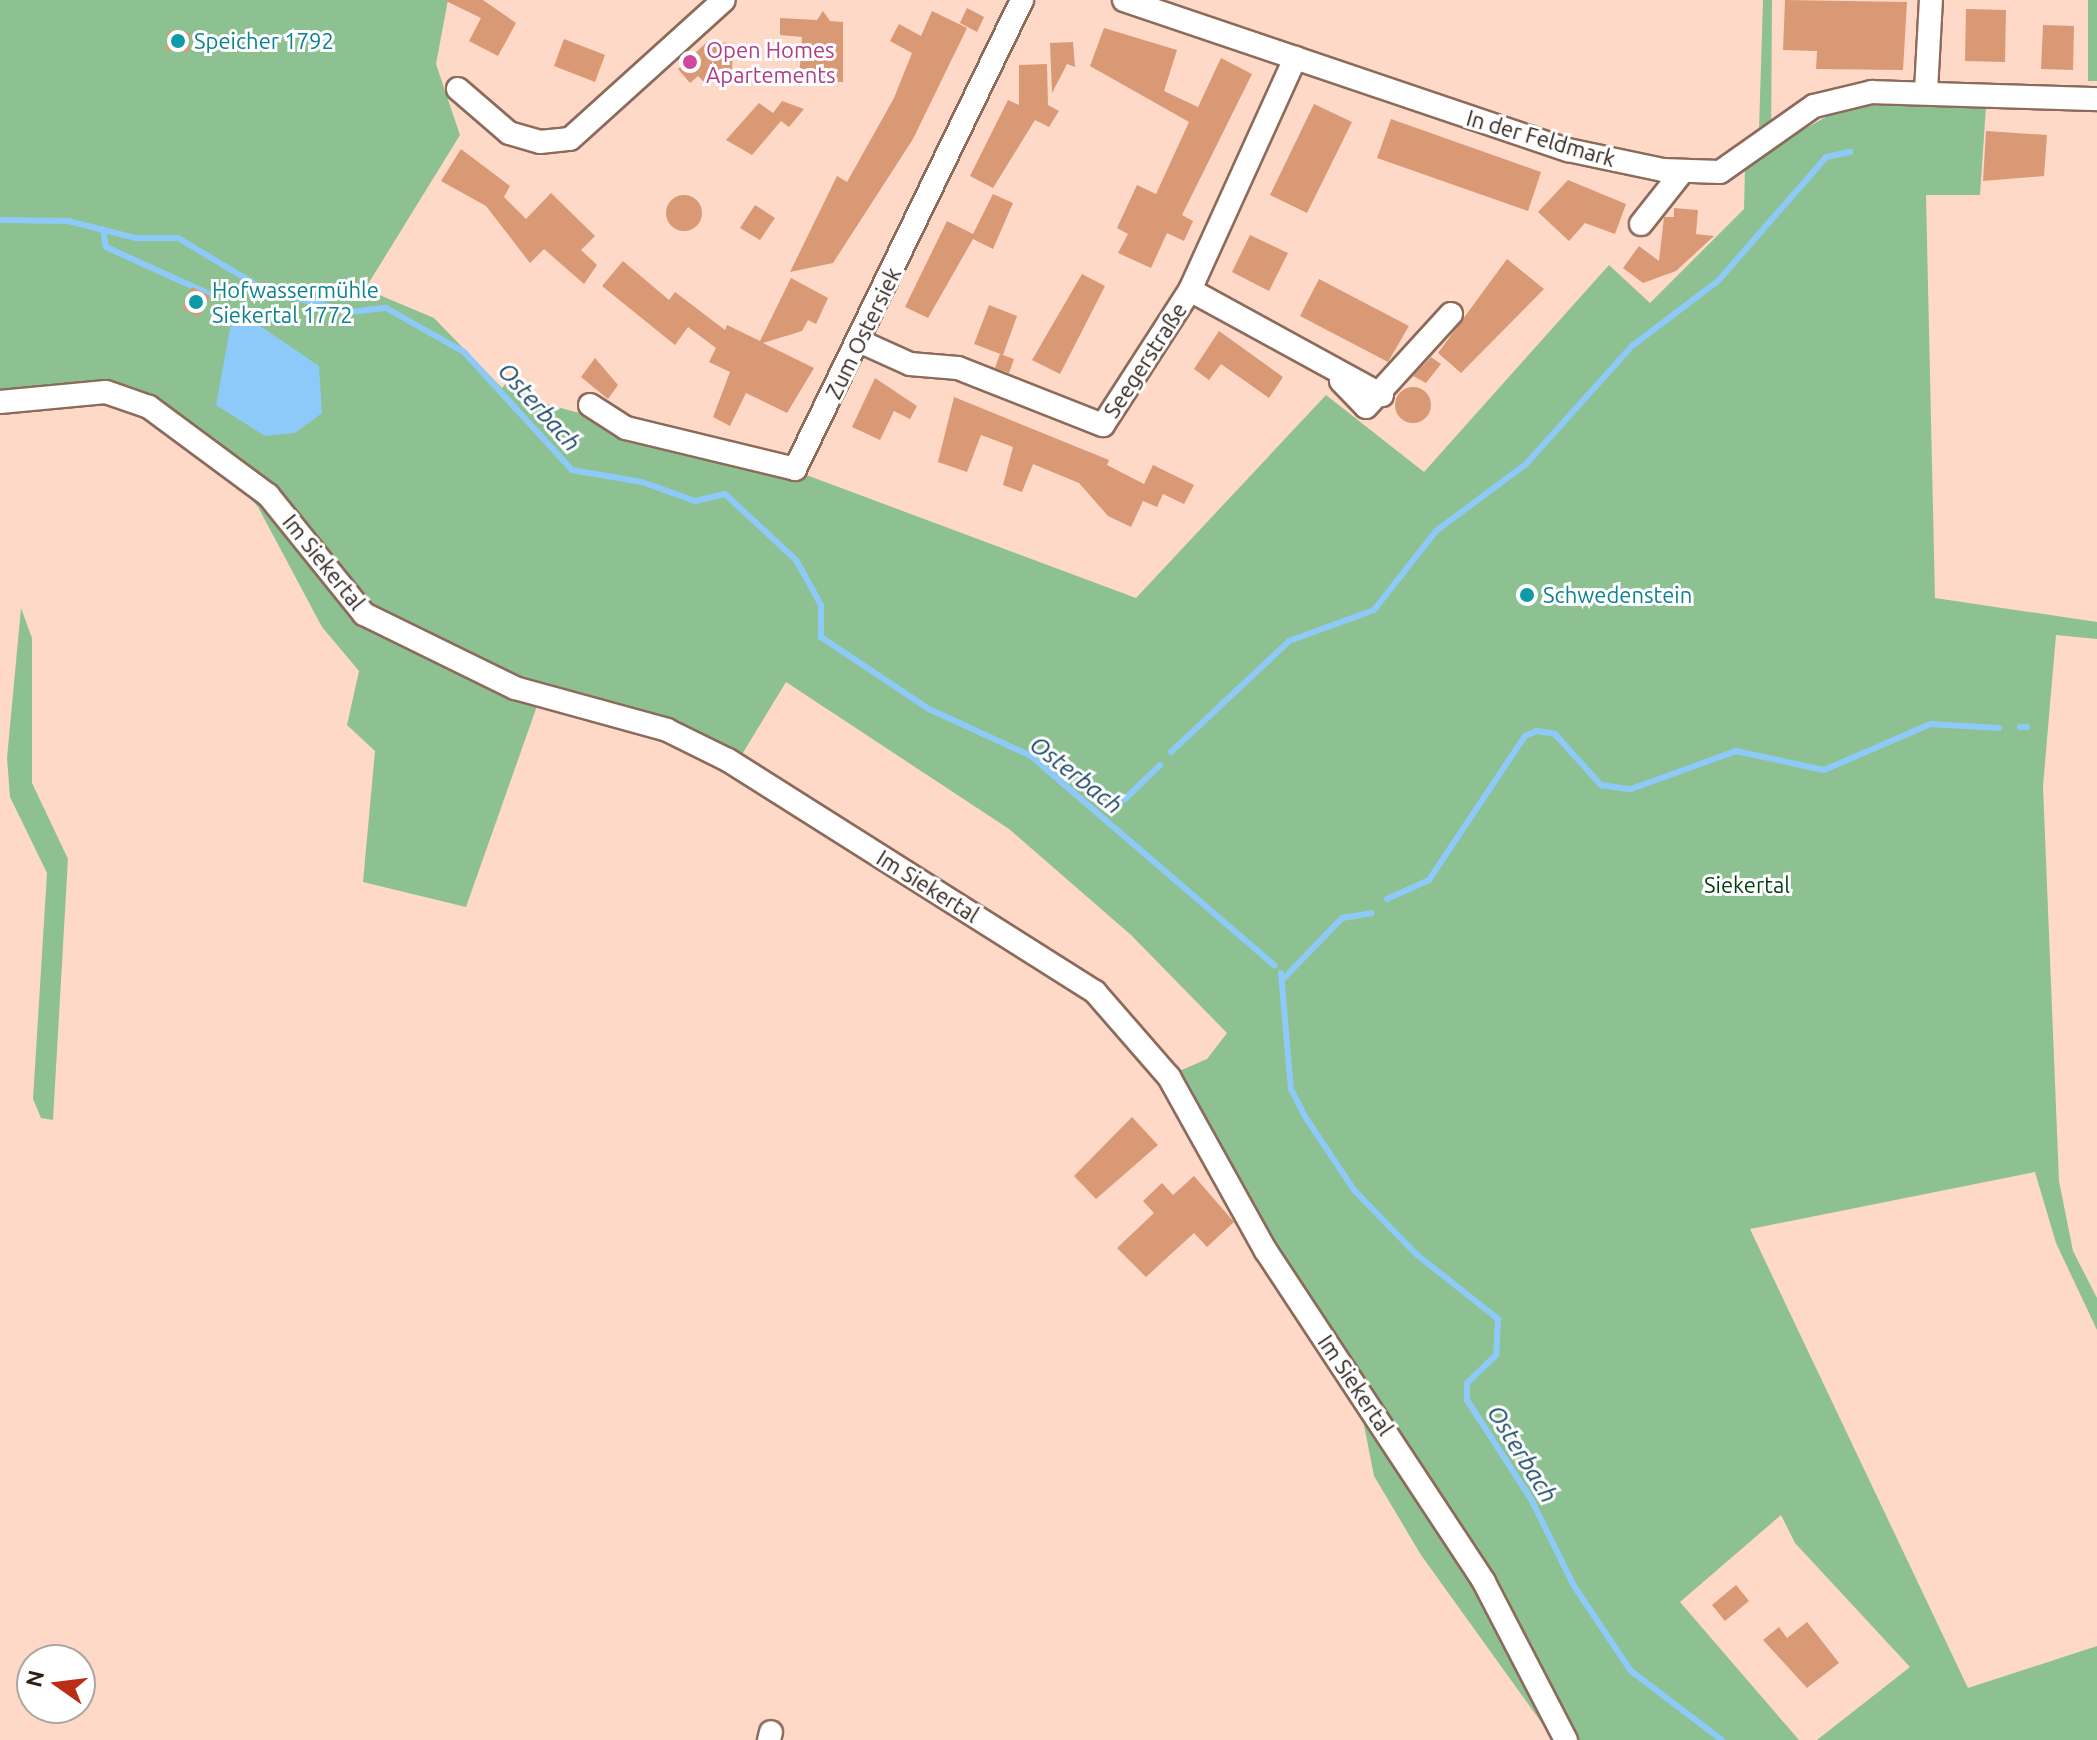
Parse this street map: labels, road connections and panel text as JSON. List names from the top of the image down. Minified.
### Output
{"streets":{"street":["In der Feldmark","Zum Ostersiek","Seegerstraße","Im Siekertal"]},"crossings":[["In der Feldmark","Seegerstraße"],["Zum Ostersiek","Seegerstraße"]],"water":["Osterbach"],"parks":["Siekertal"],"places":["Speicher 1792","Open Homes Apartements","Hofwassermühle Siekertal 1772","Schwedenstein"],"north":"left"}
